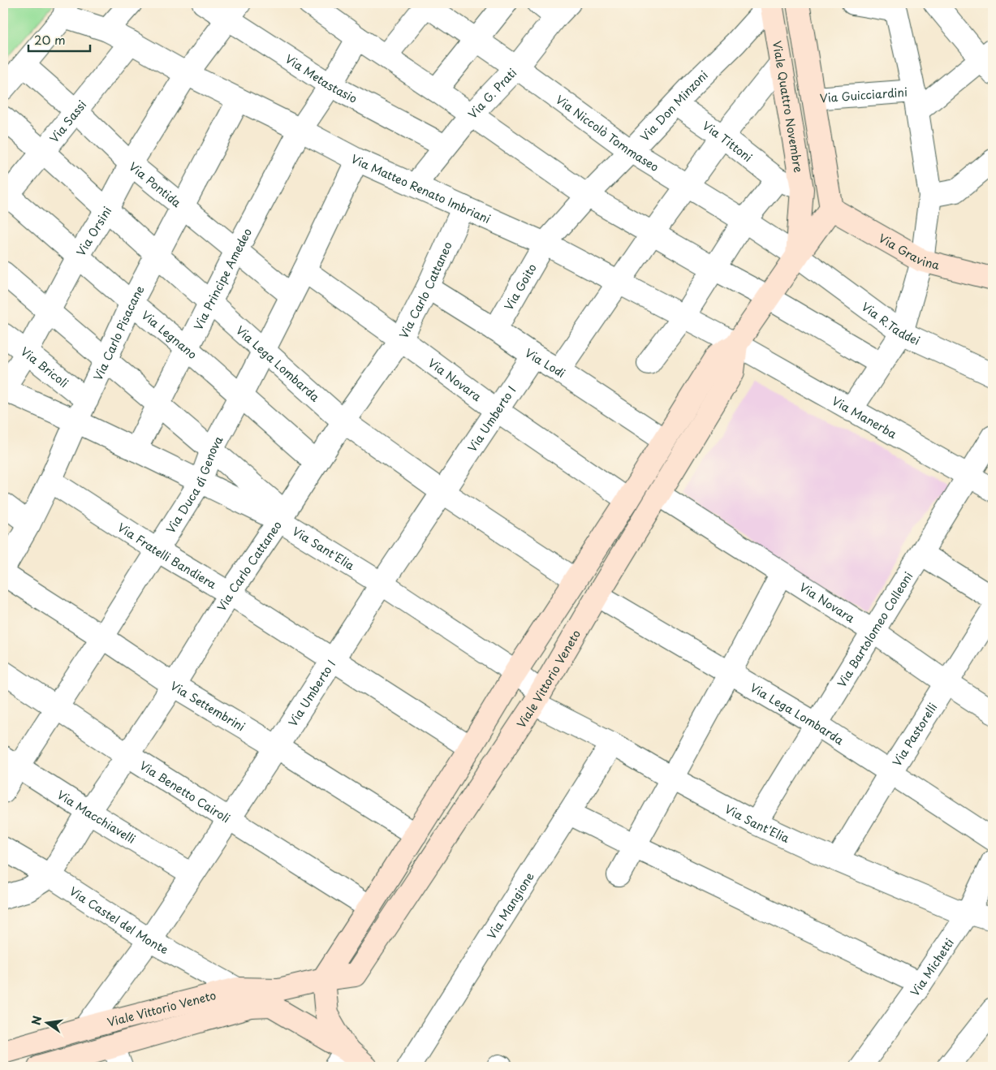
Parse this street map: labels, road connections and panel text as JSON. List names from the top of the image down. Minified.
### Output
{"streets":{"main road":["Viale Quattro Novembre","Via Gravina","Viale Vittorio Veneto"],"street":["Via Metastasio","Via G. Prati","Via Guicciardini","Via Don Minzoni","Via Sassi","Via Niccolò Tommaseo","Via Tittoni","Via Pontida","Via Matteo Renato Imbriani","Via Orsini","Via Principe Amedeo","Via Goito","Via Carlo Cattaneo","Via R.Taddei","Via Carlo Pisacane","Via Legnano","Via Lega Lombarda","Via Lodi","Via Bricoli","Via Novara","Via Manerba","Via Umberto I","Via Duca di Genova","Via Sant'Elia","Via Fratelli Bandiera","Via Bartolomeo Colleoni","Via Settembrini","Via Pastorelli","Via Benetto Cairoli","Via Macchiavelli","Via Mangione","Via Castel del Monte","Via Michetti"]},"crossings":[["Via Metastasio","Via G. Prati"],["Via Metastasio","Via Orsini"],["Via Metastasio","Via Principe Amedeo"],["Via G. Prati","Via Niccolò Tommaseo"],["Via G. Prati","Via Matteo Renato Imbriani"],["Via Don Minzoni","Viale Quattro Novembre"],["Via Don Minzoni","Via Niccolò Tommaseo"],["Via Don Minzoni","Via Tittoni"],["Via Don Minzoni","Via Matteo Renato Imbriani"],["Via Don Minzoni","Via Goito"],["Viale Quattro Novembre","Via Tittoni"],["Viale Quattro Novembre","Viale Vittorio Veneto"],["Via Sassi","Via Pontida"],["Via Sassi","Via Matteo Renato Imbriani"],["Via Sassi","Via Legnano"],["Via Sassi","Via Lega Lombarda"],["Via Niccolò Tommaseo","Via R.Taddei"],["Via Niccolò Tommaseo","Viale Vittorio Veneto"],["Via Tittoni","Viale Vittorio Veneto"],["Via Pontida","Via Orsini"],["Via Pontida","Via Principe Amedeo"],["Via Pontida","Via Carlo Pisacane"],["Via Pontida","Via Duca di Genova"],["Via Matteo Renato Imbriani","Via Orsini"],["Via Matteo Renato Imbriani","Via Principe Amedeo"],["Via Matteo Renato Imbriani","Via Goito"],["Via Matteo Renato Imbriani","Via Carlo Cattaneo"],["Via Matteo Renato Imbriani","Via Carlo Pisacane"],["Via Matteo Renato Imbriani","Via Manerba"],["Via Matteo Renato Imbriani","Via Duca di Genova"],["Via Matteo Renato Imbriani","Viale Vittorio Veneto"],["Via Orsini","Via Legnano"],["Via Orsini","Via Lega Lombarda"],["Via Orsini","Via Bricoli"],["Via Orsini","Via Sant'Elia"],["Via Gravina","Viale Vittorio Veneto"],["Via Principe Amedeo","Via Legnano"],["Via Principe Amedeo","Via Lega Lombarda"],["Via Principe Amedeo","Via Sant'Elia"],["Via Goito","Via Lodi"],["Via Carlo Cattaneo","Via Legnano"],["Via Carlo Cattaneo","Via Lega Lombarda"],["Via Carlo Cattaneo","Via Lodi"],["Via Carlo Cattaneo","Via Novara"],["Via Carlo Cattaneo","Via Sant'Elia"],["Via Carlo Cattaneo","Via Fratelli Bandiera"],["Via Carlo Cattaneo","Via Settembrini"],["Via Carlo Cattaneo","Via Benetto Cairoli"],["Via Carlo Cattaneo","Via Macchiavelli"],["Via Carlo Cattaneo","Via Castel del Monte"],["Via R.Taddei","Viale Vittorio Veneto"],["Via Carlo Pisacane","Via Legnano"],["Via Carlo Pisacane","Via Lega Lombarda"],["Via Carlo Pisacane","Via Bricoli"],["Via Carlo Pisacane","Via Sant'Elia"],["Via Carlo Pisacane","Via Fratelli Bandiera"],["Via Legnano","Via Duca di Genova"],["Via Lega Lombarda","Via Umberto I"],["Via Lega Lombarda","Via Duca di Genova"],["Via Lega Lombarda","Via Bartolomeo Colleoni"],["Via Lega Lombarda","Viale Vittorio Veneto"],["Via Lega Lombarda","Via Pastorelli"],["Via Lodi","Via Umberto I"],["Via Lodi","Viale Vittorio Veneto"],["Via Novara","Via Umberto I"],["Via Novara","Via Duca di Genova"],["Via Novara","Via Bartolomeo Colleoni"],["Via Novara","Viale Vittorio Veneto"],["Via Novara","Via Pastorelli"],["Via Manerba","Via Bartolomeo Colleoni"],["Via Manerba","Viale Vittorio Veneto"],["Via Umberto I","Via Sant'Elia"],["Via Umberto I","Via Fratelli Bandiera"],["Via Umberto I","Viale Vittorio Veneto"],["Via Umberto I","Via Settembrini"],["Via Umberto I","Via Benetto Cairoli"],["Via Umberto I","Via Macchiavelli"],["Via Umberto I","Via Castel del Monte"],["Via Duca di Genova","Via Sant'Elia"],["Via Duca di Genova","Via Fratelli Bandiera"],["Via Duca di Genova","Via Settembrini"],["Via Duca di Genova","Via Benetto Cairoli"],["Via Duca di Genova","Via Macchiavelli"],["Via Sant'Elia","Via Bartolomeo Colleoni"],["Via Sant'Elia","Viale Vittorio Veneto"],["Via Sant'Elia","Via Pastorelli"],["Via Sant'Elia","Via Mangione"],["Via Sant'Elia","Via Michetti"],["Via Fratelli Bandiera","Viale Vittorio Veneto"],["Viale Vittorio Veneto","Via Settembrini"],["Viale Vittorio Veneto","Via Benetto Cairoli"],["Viale Vittorio Veneto","Via Castel del Monte"]],"scale_bar":"20 m","north":"left"}
